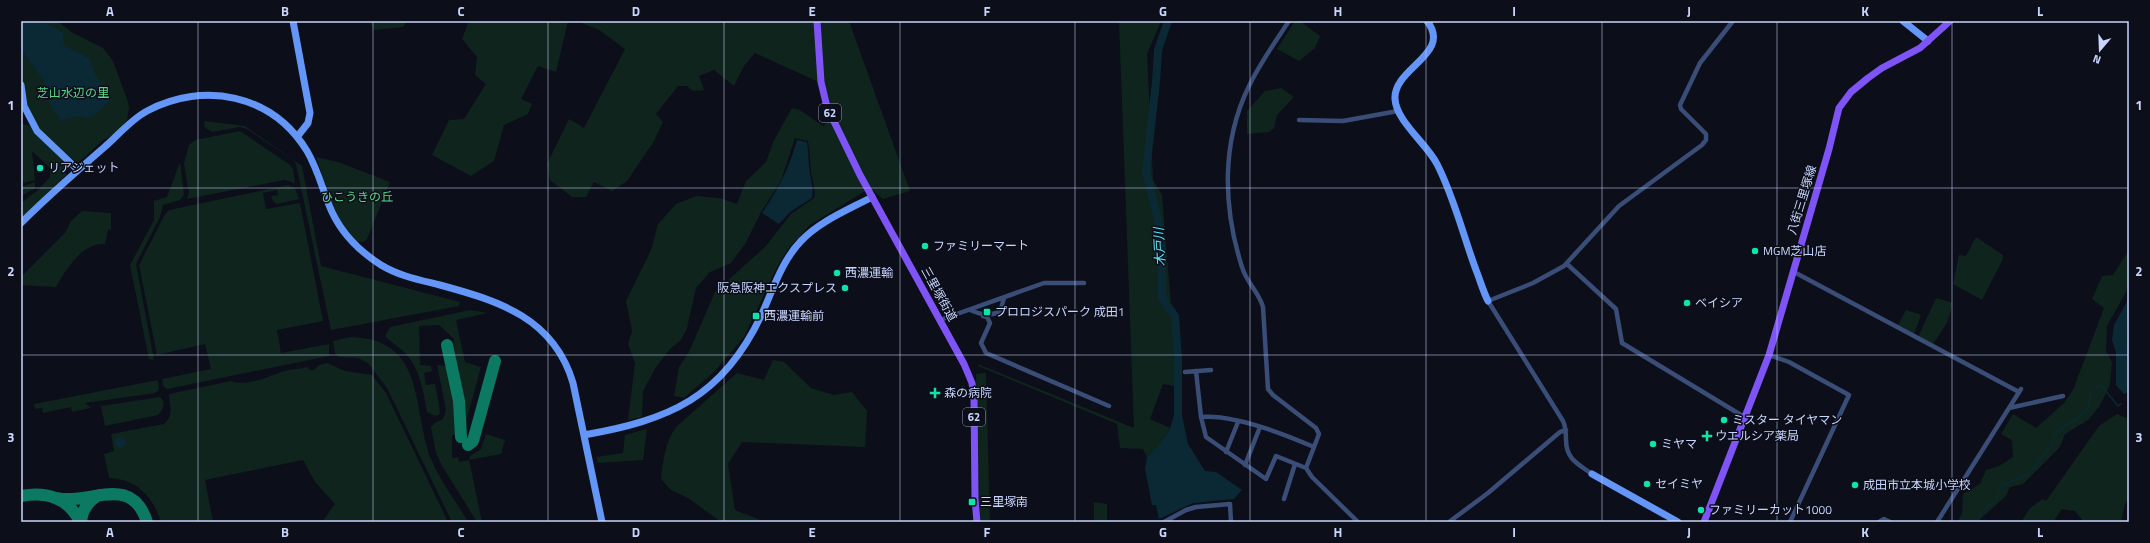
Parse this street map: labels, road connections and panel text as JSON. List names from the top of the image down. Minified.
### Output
{"streets":{"main road":["62","八街三里塚線","三里塚街道"]},"water":["木戸川"],"parks":["芝山水辺の里","ひこうきの丘"],"places":{"other":["リアジェット","ファミリーマート","MGM芝山店","西濃運輸","阪急阪神エクスプレス","ベイシア","ミスター タイヤマン","ミヤマ","セイミヤ","成田市立本城小学校","ファミリーカット1000"],"transit":["プロロジスパーク 成田1","西濃運輸前","三里塚南"],"health":["森の病院","ウエルシア薬局"]},"north":"bottom","grid":{"columns":["A","B","C","D","E","F","G","H","I","J","K","L"],"rows":["1","2","3"]}}
